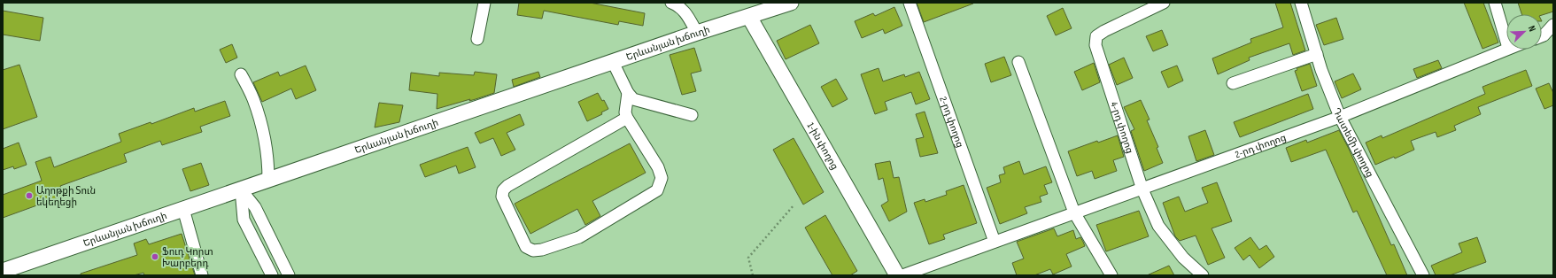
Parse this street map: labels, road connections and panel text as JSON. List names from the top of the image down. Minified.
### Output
{"streets":{"main road":["Երևանյան խճուղի","1-ին փողոց"],"street":["2-րդ փողոց","4-րդ փողոց","Դատեմի փողոց"]},"crossings":[["Երևանյան խճուղի","1-ին փողոց"],["2-րդ փողոց","4-րդ փողոց"],["2-րդ փողոց","Դատեմի փողոց"]],"places":["Աղոթքի Տուն եկեղեցի","Ֆուդ Կորտ Խարբերդ"],"north":"top right"}
